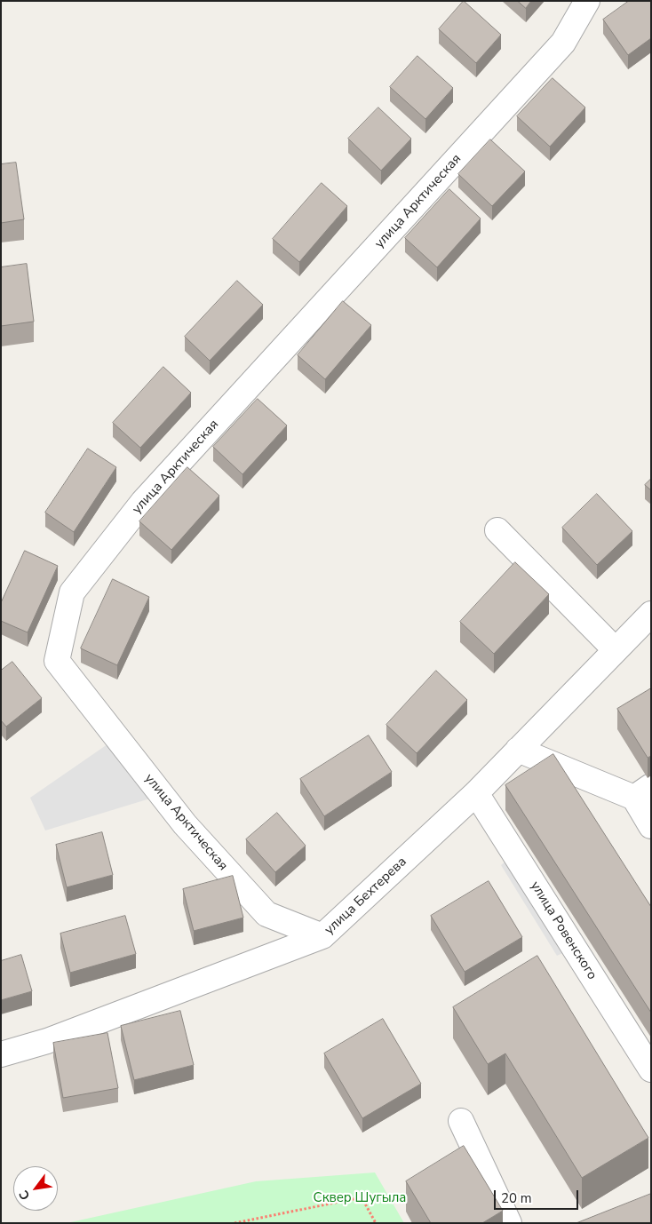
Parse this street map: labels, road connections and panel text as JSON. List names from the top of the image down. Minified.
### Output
{"streets":{"street":["улица Арктическая","улица Бехтерева","улица Ровенского"]},"crossings":[["улица Арктическая","улица Бехтерева"],["улица Бехтерева","улица Ровенского"]],"parks":["Сквер Шугыла"],"scale_bar":"20 m","north":"bottom left"}
